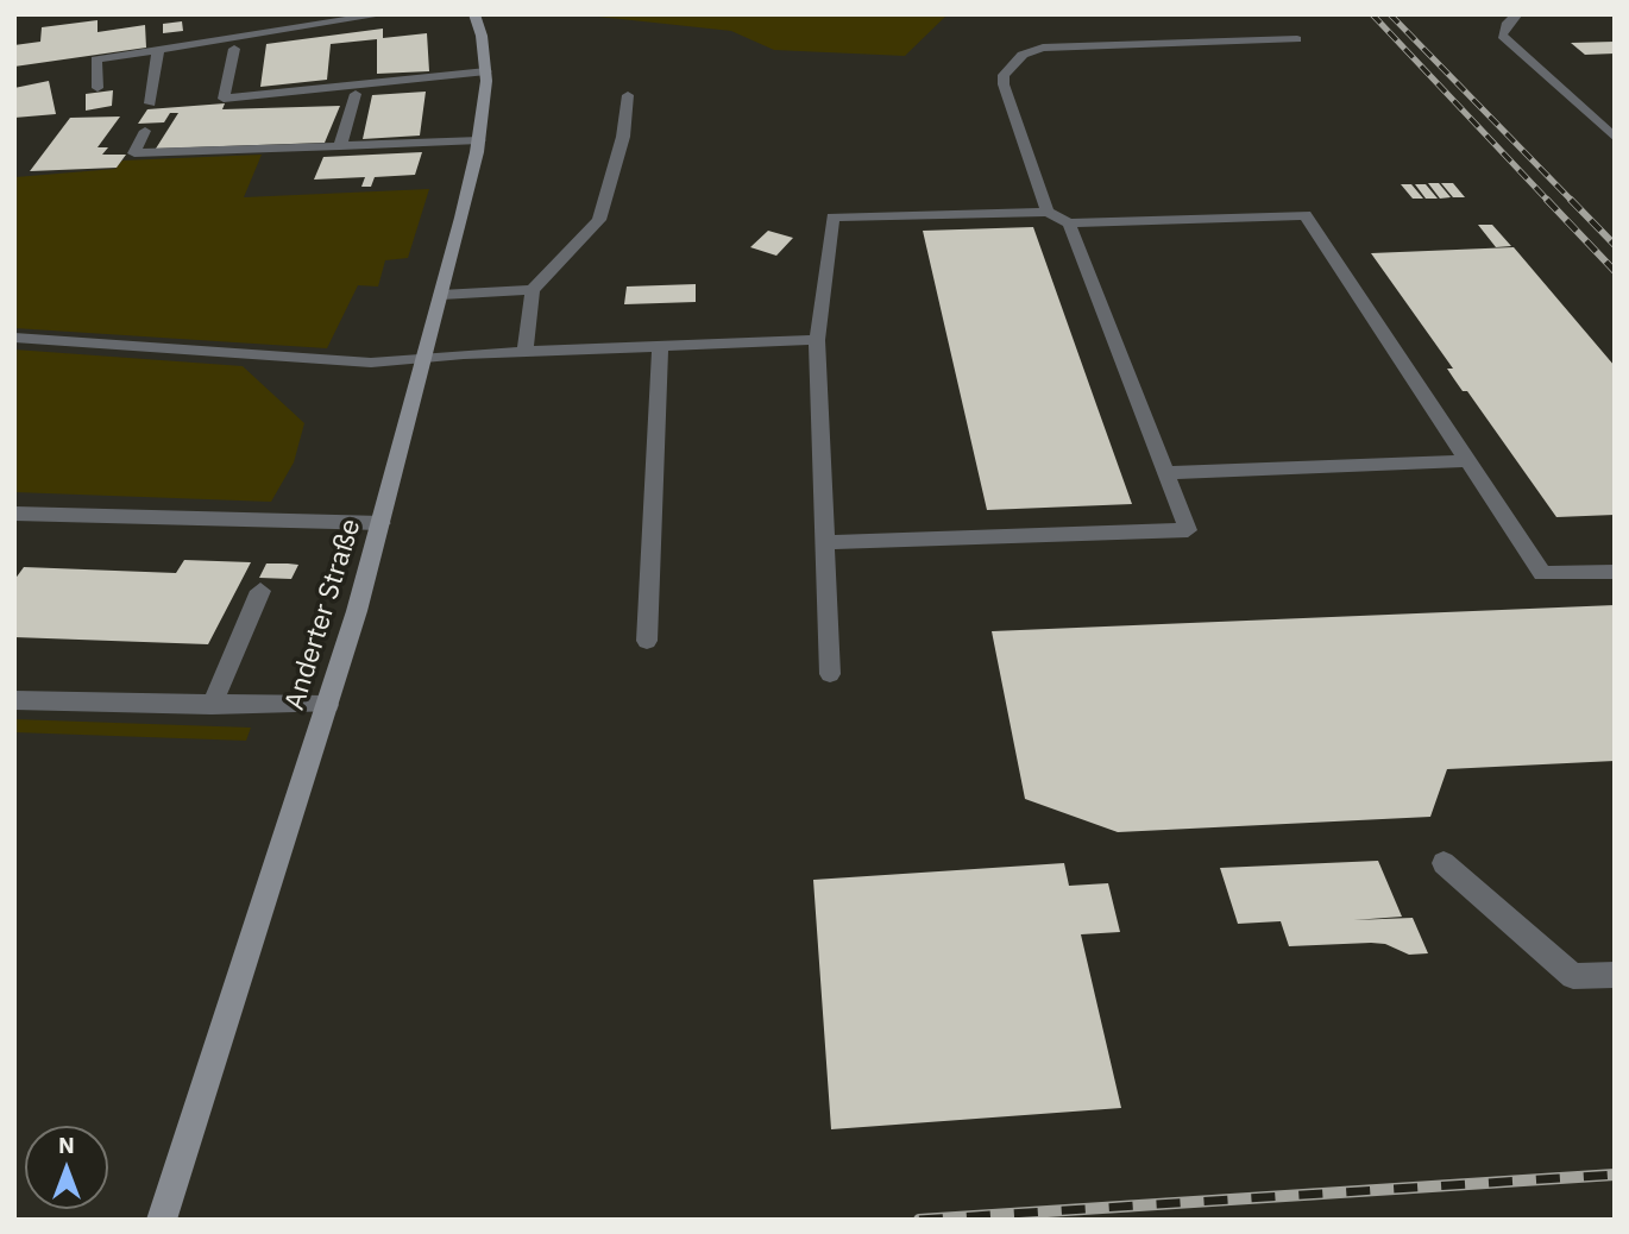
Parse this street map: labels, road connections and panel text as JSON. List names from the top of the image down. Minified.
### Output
{"streets":{"main road":["Anderter Straße"]},"north":"top"}
